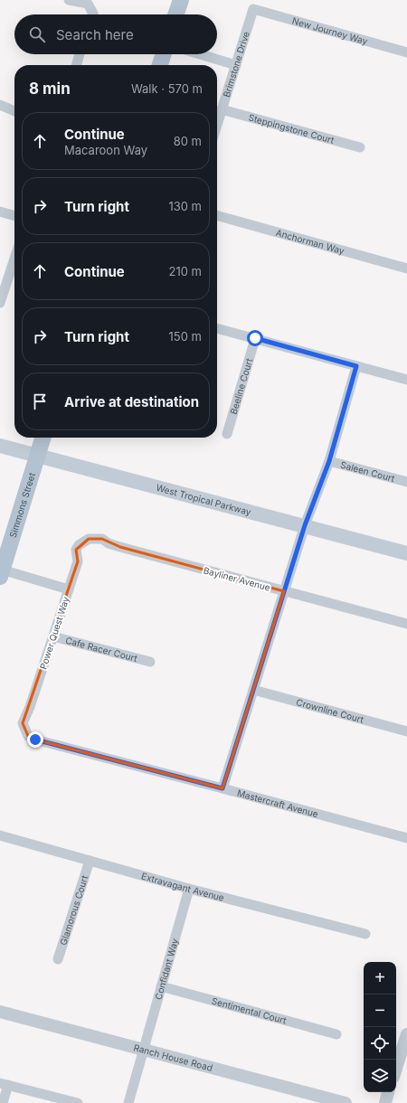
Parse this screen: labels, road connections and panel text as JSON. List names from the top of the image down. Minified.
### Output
{"streets":{"main road":["West Tropical Parkway","Simmons Street"],"street":["New Journey Way","Brimstone Drive","Steppingstone Court","Anchorman Way","Beeline Court","Saleen Court","Bayliner Avenue","Power Quest Way","Cafe Racer Court","Crownline Court","Mastercraft Avenue","Extravagant Avenue","Glamorous Court","Confidant Way","Sentimental Court","Ranch House Road"]},"crossings":[["New Journey Way","Brimstone Drive"],["Brimstone Drive","Steppingstone Court"],["West Tropical Parkway","Simmons Street"],["Bayliner Avenue","Power Quest Way"],["Power Quest Way","Cafe Racer Court"],["Power Quest Way","Mastercraft Avenue"],["Extravagant Avenue","Glamorous Court"],["Extravagant Avenue","Confidant Way"],["Confidant Way","Sentimental Court"],["Confidant Way","Ranch House Road"]],"page":{"search":"Search here","heading":["8 min","Walk · 570 m"],"list":[["Continue","Macaroon Way","80 m"],["Turn right","130 m"],["Continue","210 m"],["Turn right","150 m"],"Arrive at destination"],"map_buttons":["+","−"]}}
